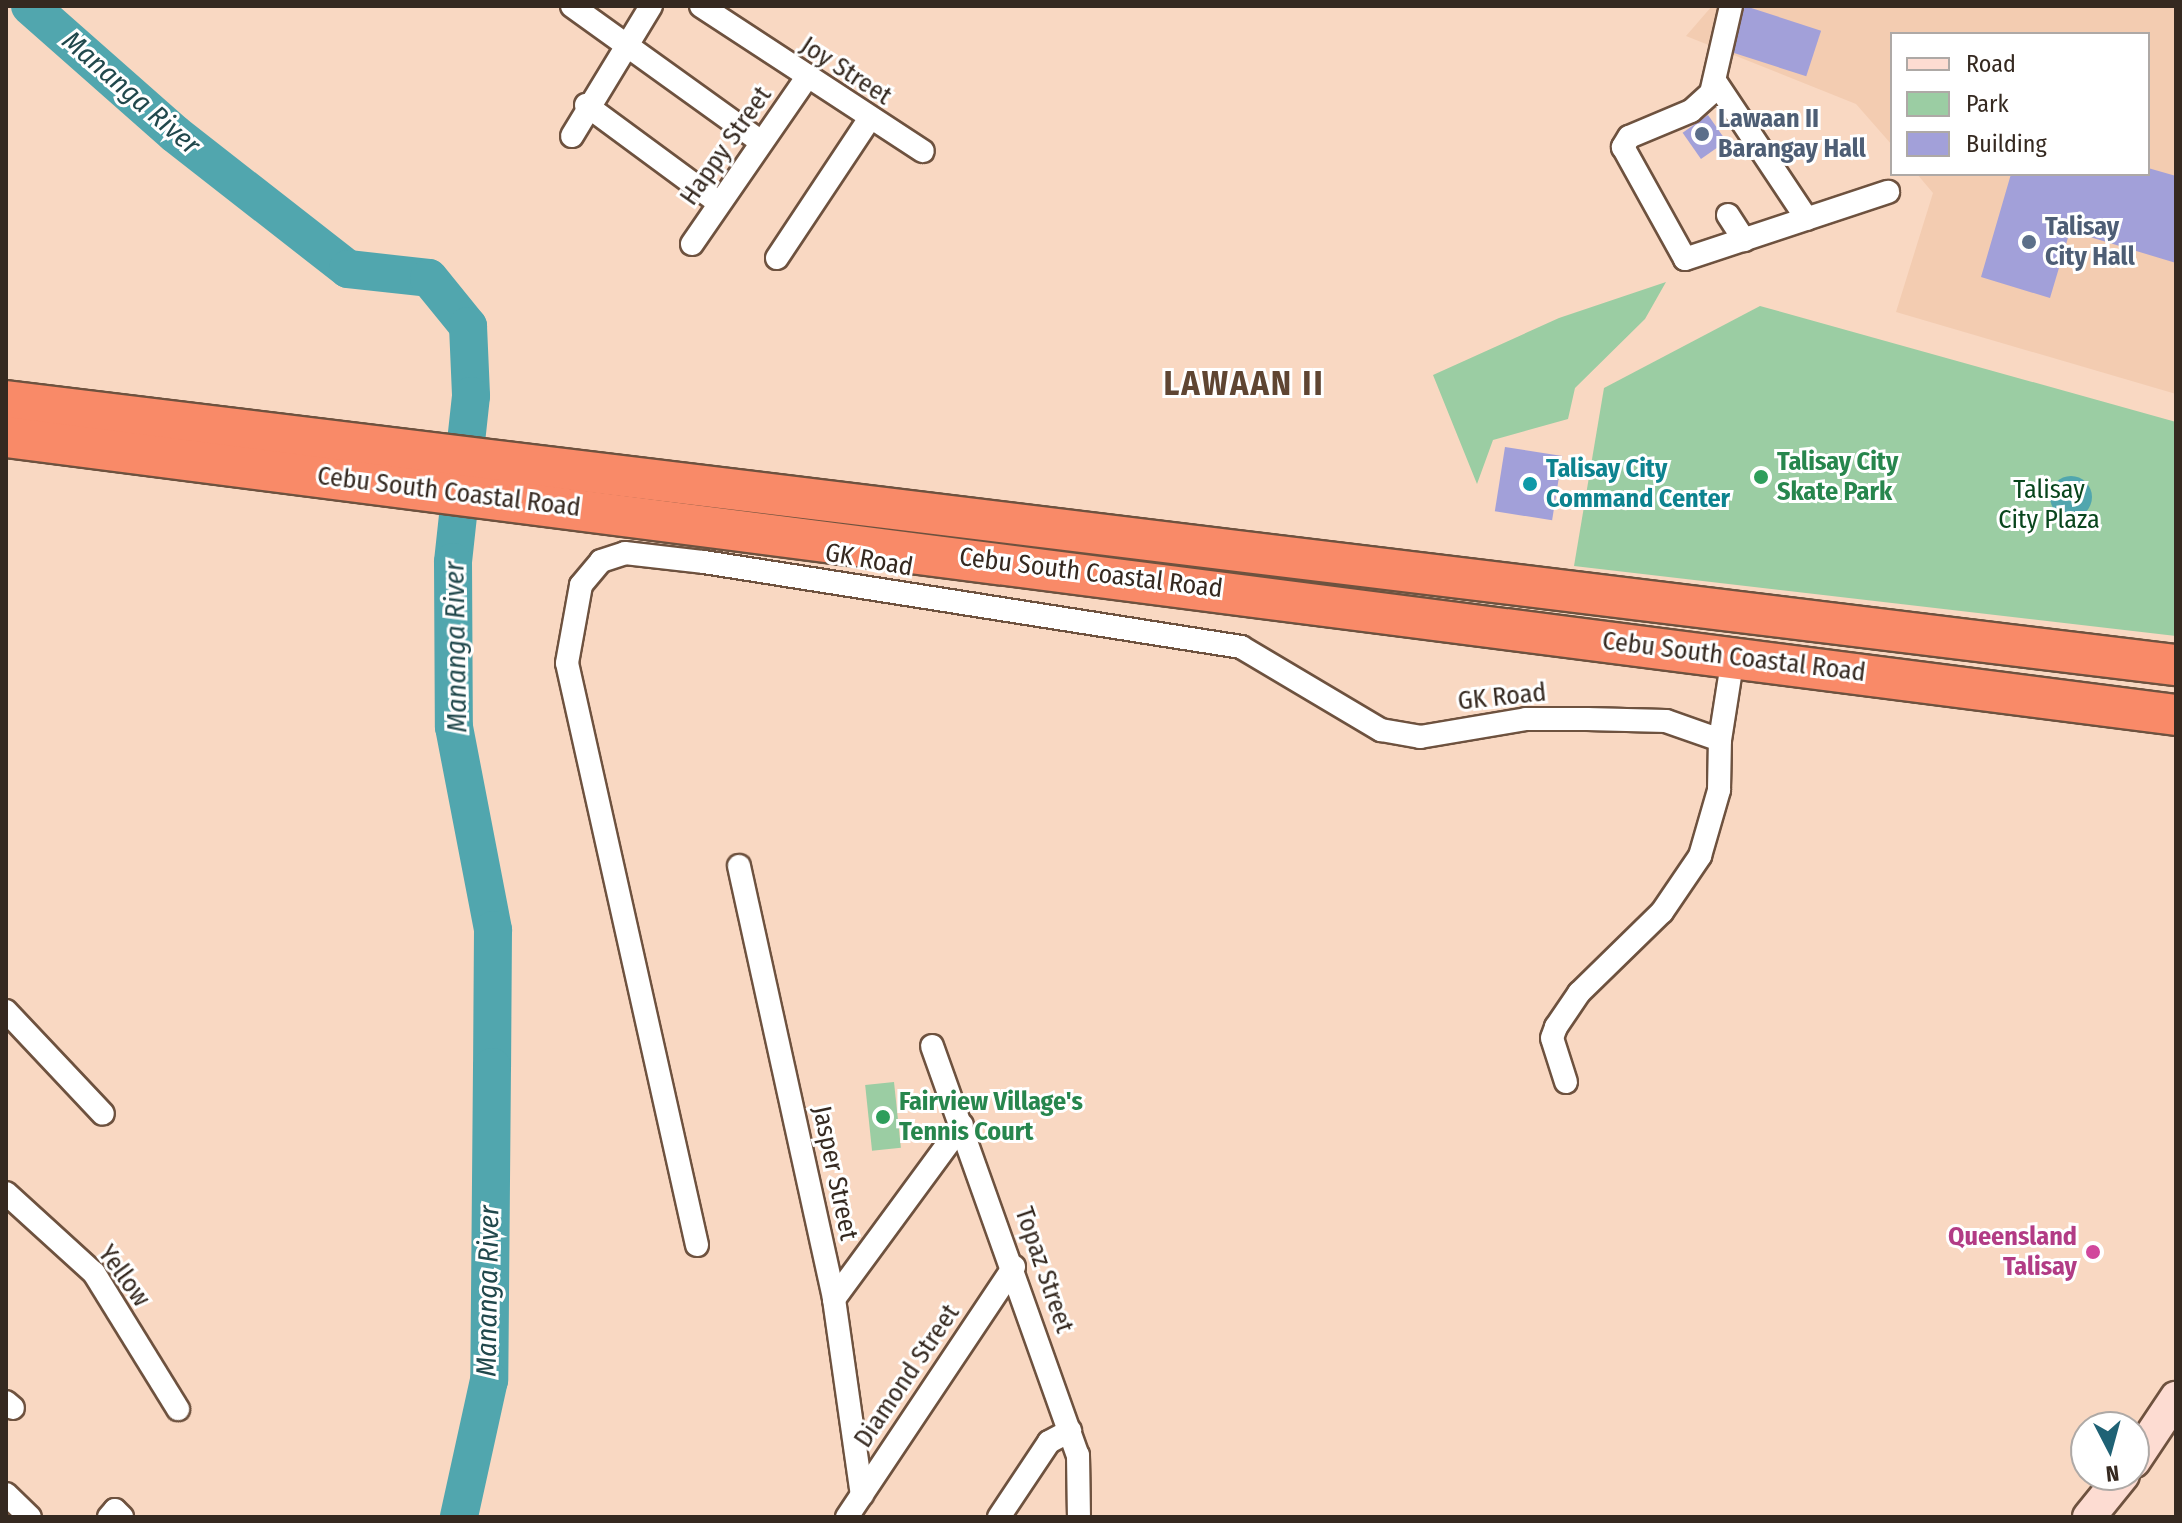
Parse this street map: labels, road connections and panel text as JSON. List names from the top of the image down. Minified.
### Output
{"streets":{"highway":["Cebu South Coastal Road"],"street":["Joy Street","Happy Street","GK Road","Jasper Street","Topaz Street","Yellow","Diamond Street"]},"crossings":[["Joy Street","Happy Street"],["Jasper Street","Diamond Street"],["Topaz Street","Diamond Street"]],"districts":["LAWAAN II"],"water":["Mananga River"],"parks":["Talisay City Plaza"],"places":["Lawaan II Barangay Hall","Talisay City Hall","Talisay City Skate Park","Talisay City Command Center","Fairview Village's Tennis Court","Queensland Talisay"],"legend":["Road","Park","Building"],"north":"bottom"}
